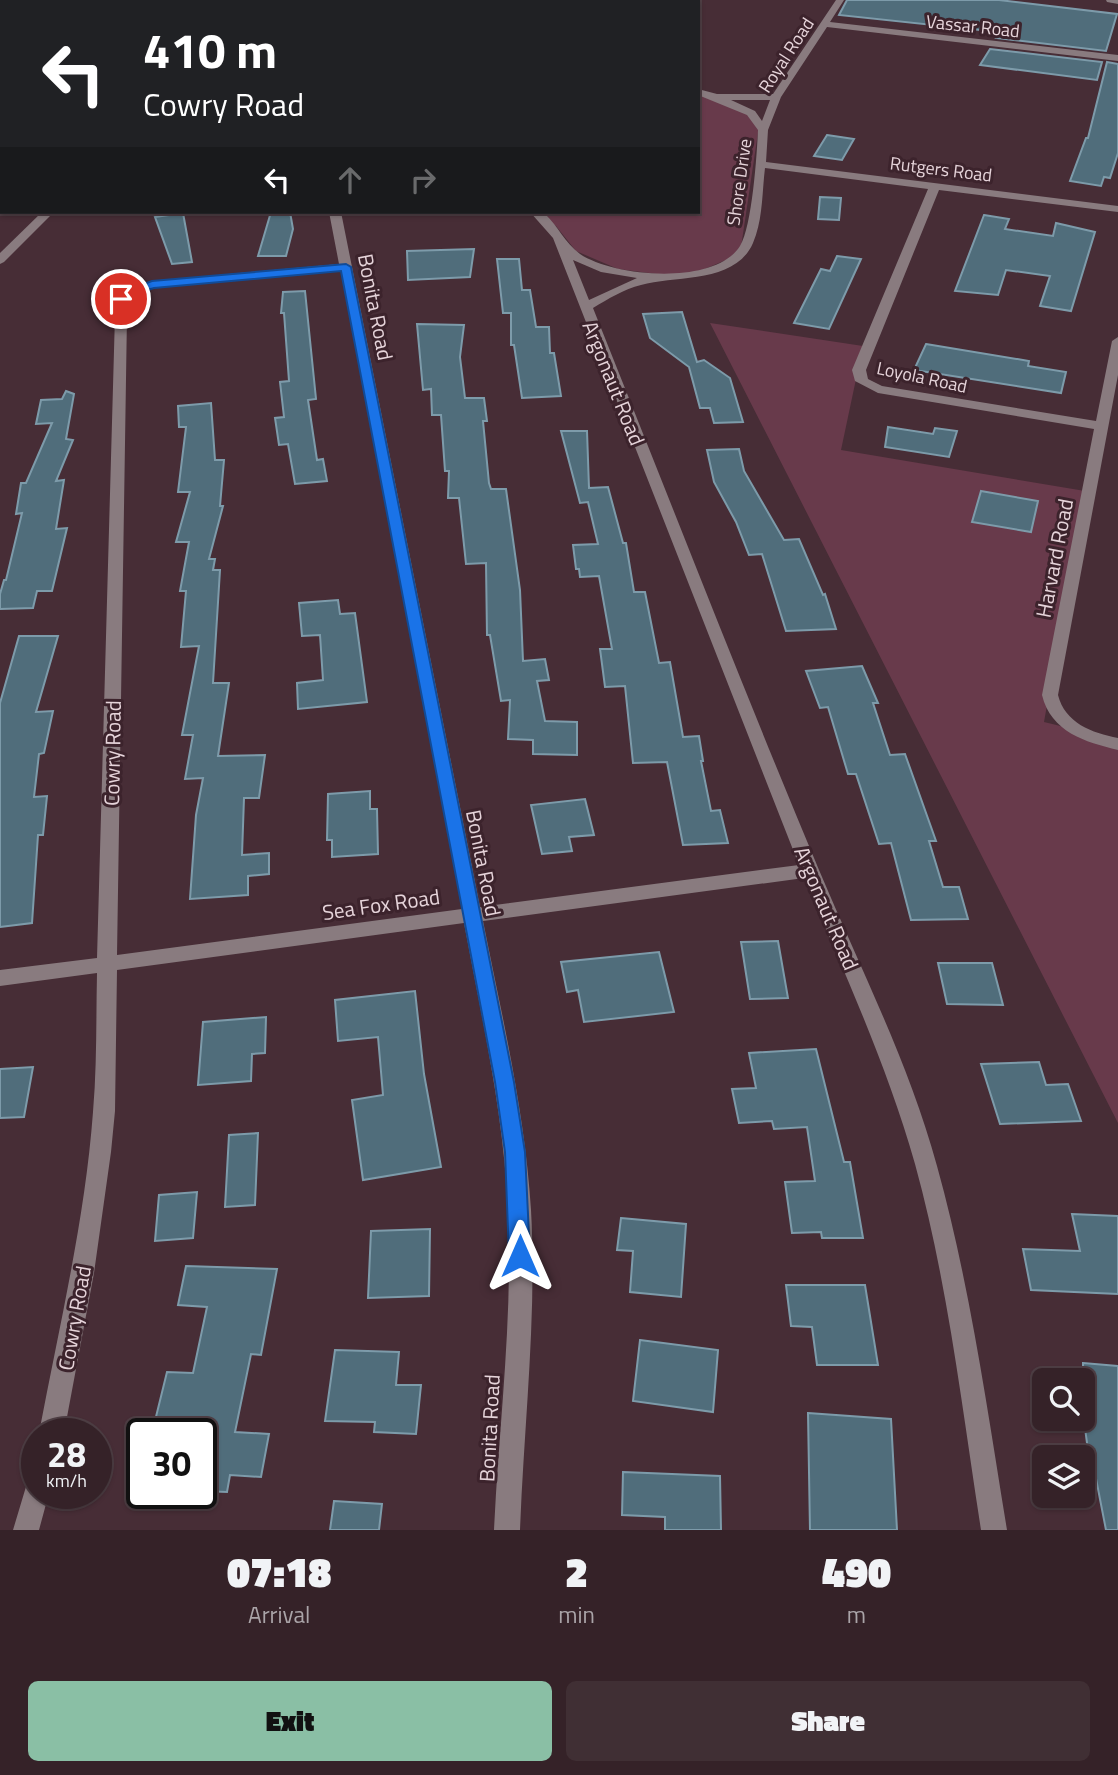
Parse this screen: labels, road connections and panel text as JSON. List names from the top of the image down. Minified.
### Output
{"streets":{"street":["Vassar Road","Royal Road","Rutgers Road","Shore Drive","Bonita Road","Loyola Road","Argonaut Road","Harvard Road","Cowry Road","Sea Fox Road"]},"crossings":[["Vassar Road","Royal Road"],["Royal Road","Shore Drive"],["Rutgers Road","Shore Drive"],["Rutgers Road","Loyola Road"],["Shore Drive","Argonaut Road"],["Bonita Road","Cowry Road"],["Bonita Road","Sea Fox Road"],["Loyola Road","Harvard Road"],["Argonaut Road","Sea Fox Road"],["Cowry Road","Sea Fox Road"]],"page":{"turn":["410 m","Cowry Road"],"speed":"28 km/h","limit":"30","eta":["07:18","Arrival","2","min","490","m"],"buttons":["Exit","Share"]}}
